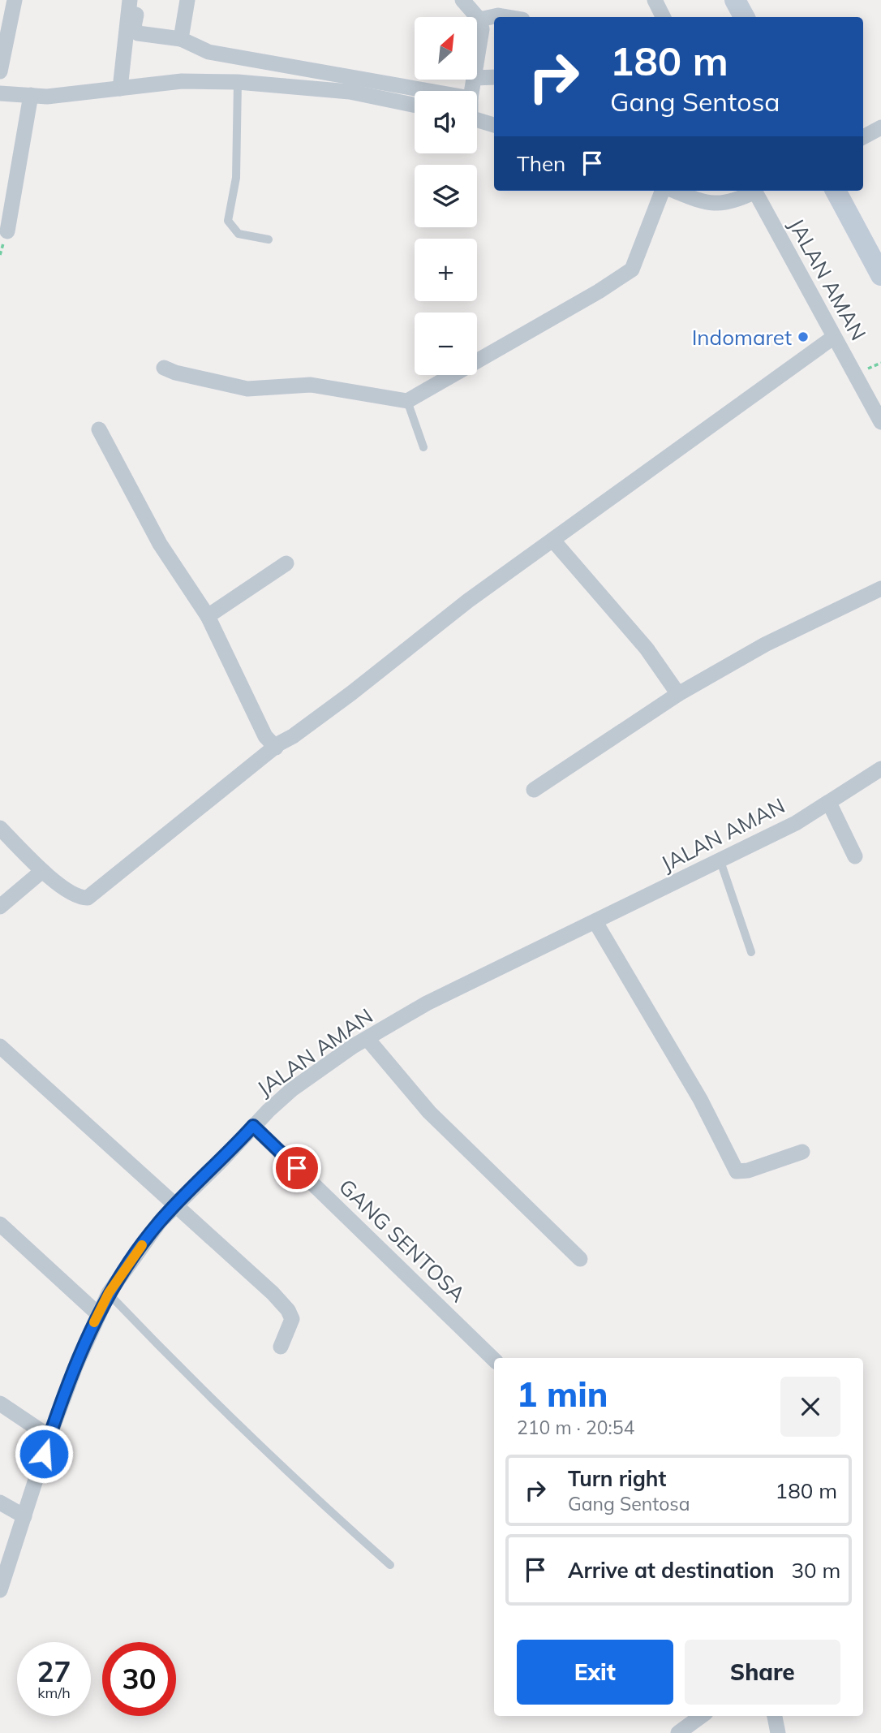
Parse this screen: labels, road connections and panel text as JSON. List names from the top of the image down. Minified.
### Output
{"streets":{"street":["JALAN AMAN","GANG SENTOSA"]},"crossings":[["JALAN AMAN","GANG SENTOSA"]],"places":["Indomaret"],"north":"top right","page":{"map_buttons":["+","−"],"turn":["180 m","Gang Sentosa"],"then":"Then","heading":["1 min","210 m · 20:54"],"list":[{"name":"Turn right","note":"Gang Sentosa","value":"180 m"},{"name":"Arrive at destination","value":"30 m"}],"buttons":["Exit","Share"],"speed":"27 km/h","limit":"30"}}
